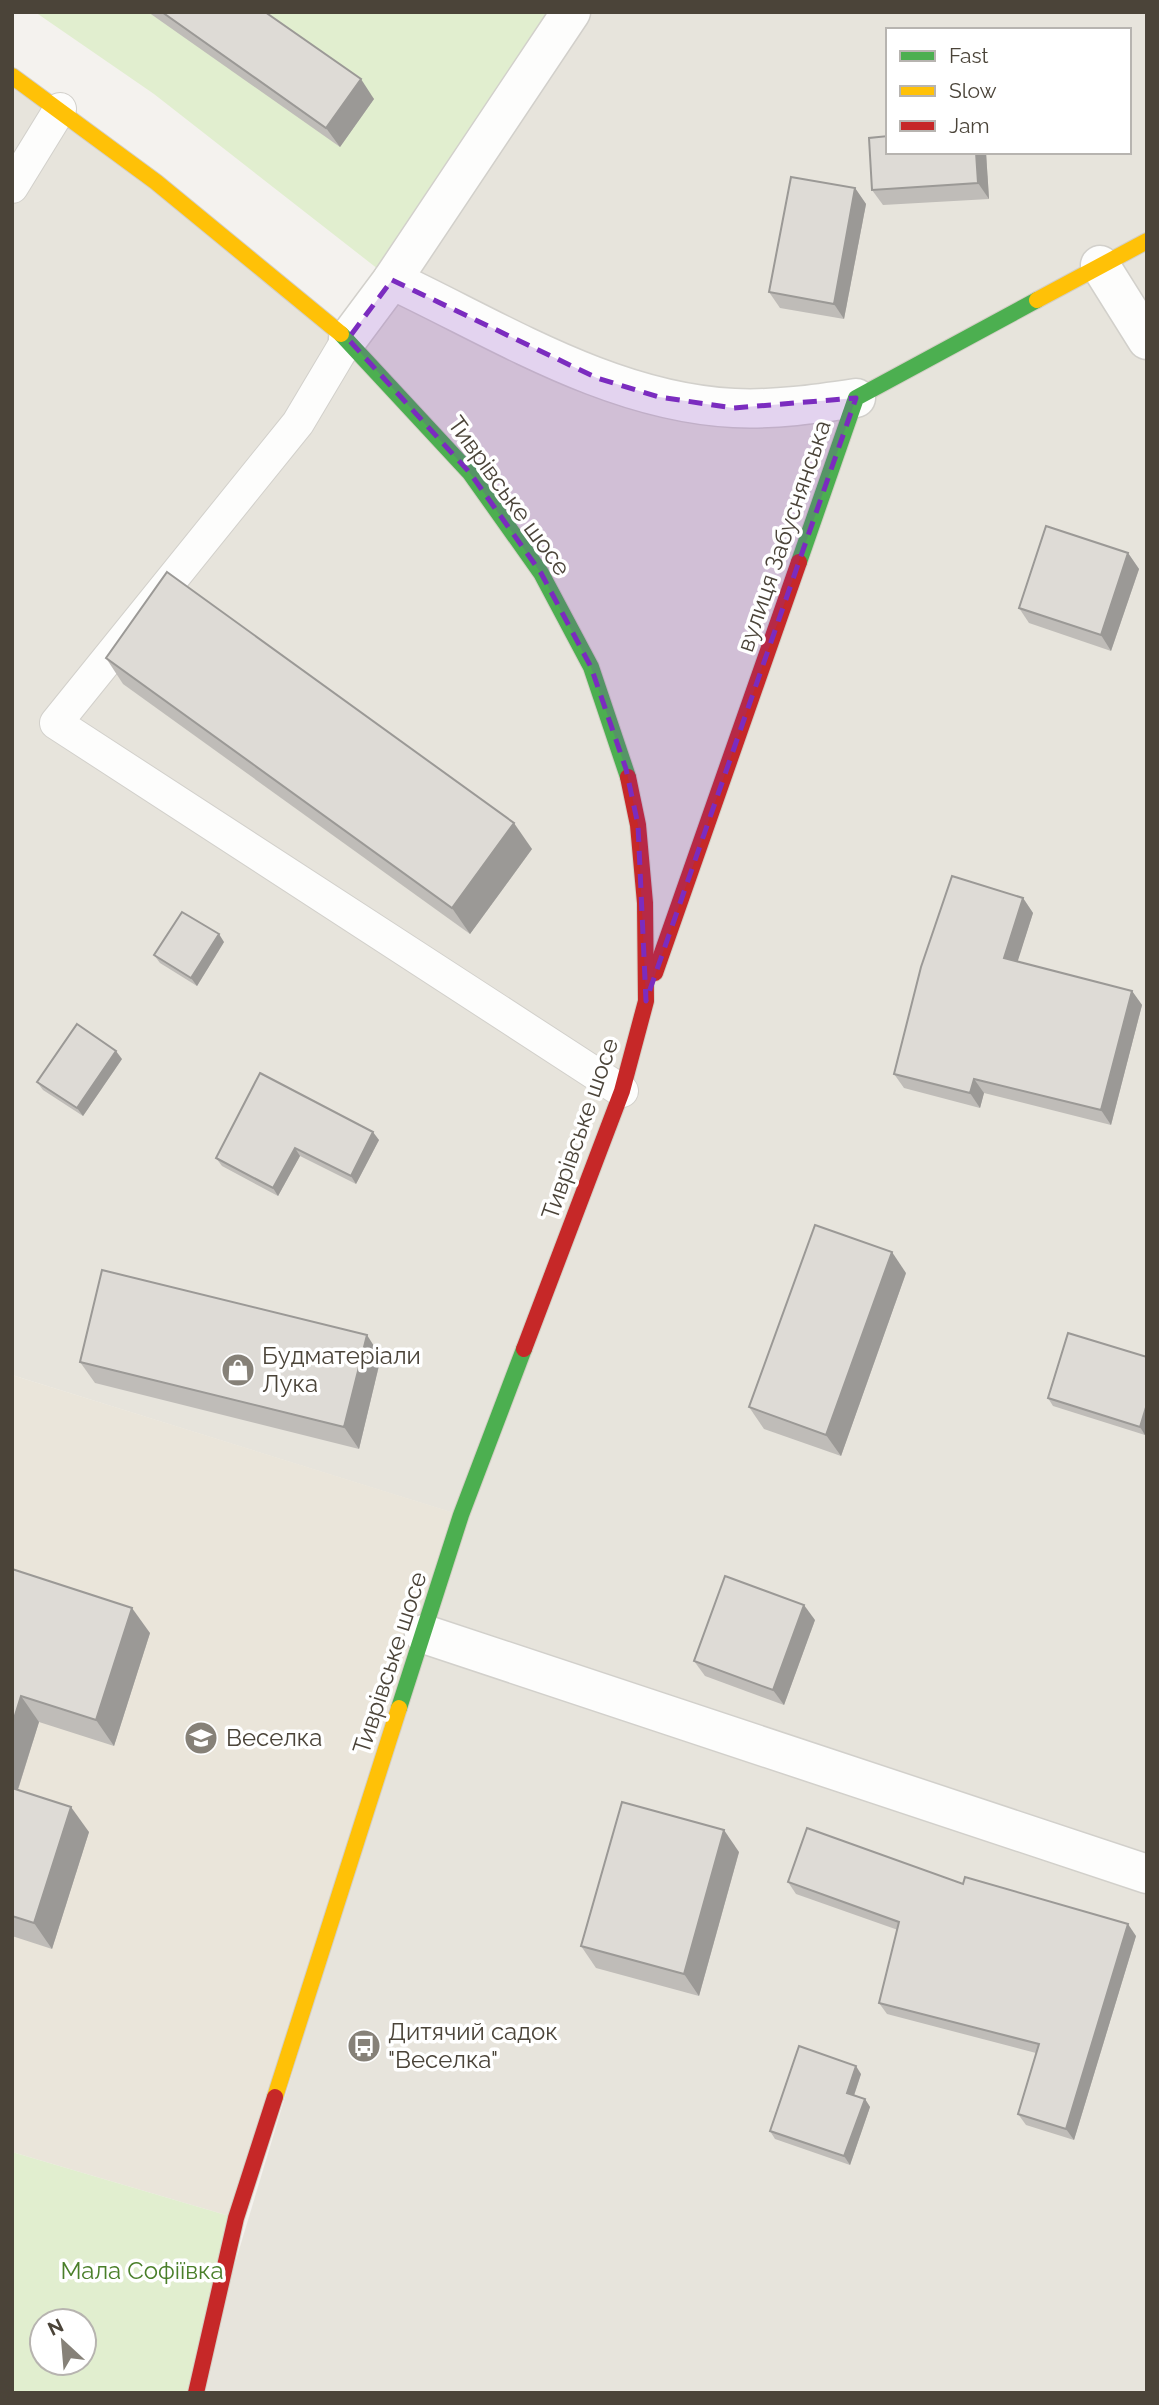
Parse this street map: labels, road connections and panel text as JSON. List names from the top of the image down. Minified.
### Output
{"streets":{"main road":["Тиврівське шосе","вулиця Забуснянська"]},"crossings":[["Тиврівське шосе","вулиця Забуснянська"]],"parks":["Мала Софіївка"],"places":{"shop":["Будматеріали Лука"],"school or university":["Веселка"],"bus stop":["Дитячий садок \"Веселка\""]},"legend":["Fast","Slow","Jam"],"north":"top left"}
